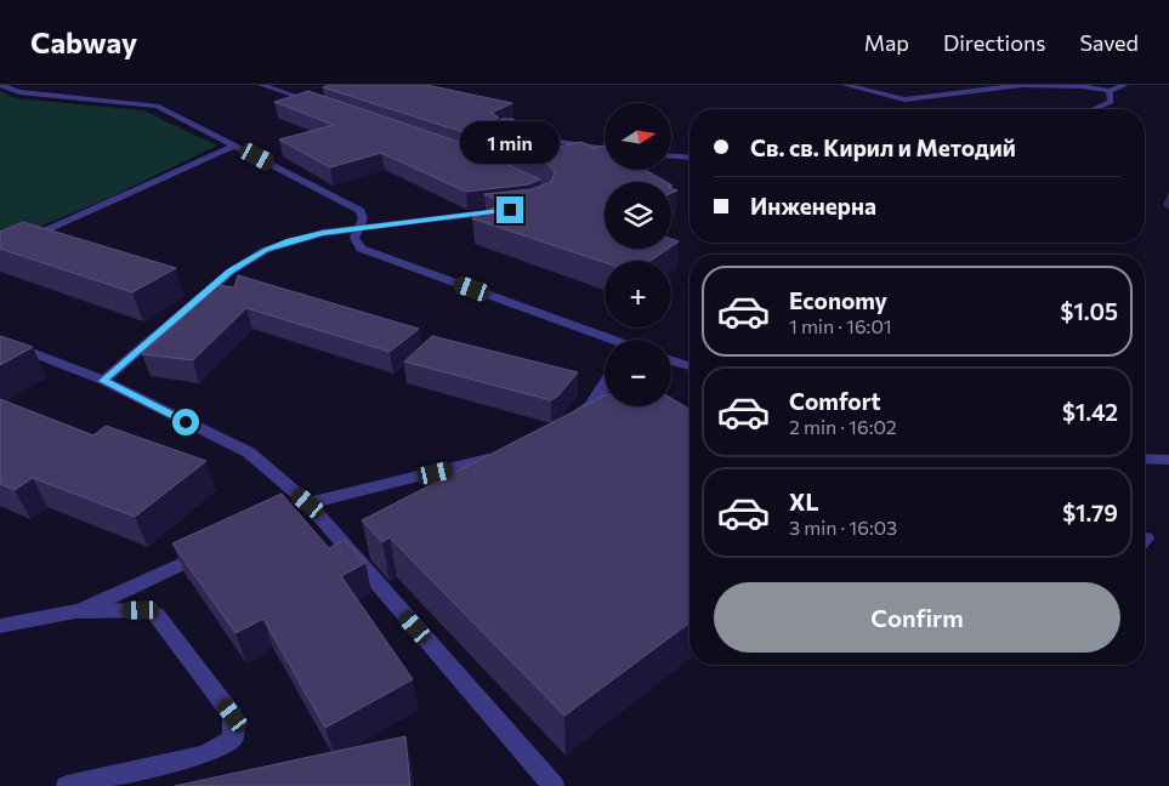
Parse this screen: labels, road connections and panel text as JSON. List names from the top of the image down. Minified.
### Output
{"north":"right","page":{"header":"Cabway","nav":["Map","Directions","Saved"],"map_buttons":["+","−"],"banner":["Св. св. Кирил и Методий","Инженерна"],"bubble":"1 min","list":[{"name":"Economy","note":"1 min · 16:01","value":"$1.05"},{"name":"Comfort","note":"2 min · 16:02","value":"$1.42"},{"name":"XL","note":"3 min · 16:03","value":"$1.79"}],"buttons":"Confirm"}}
